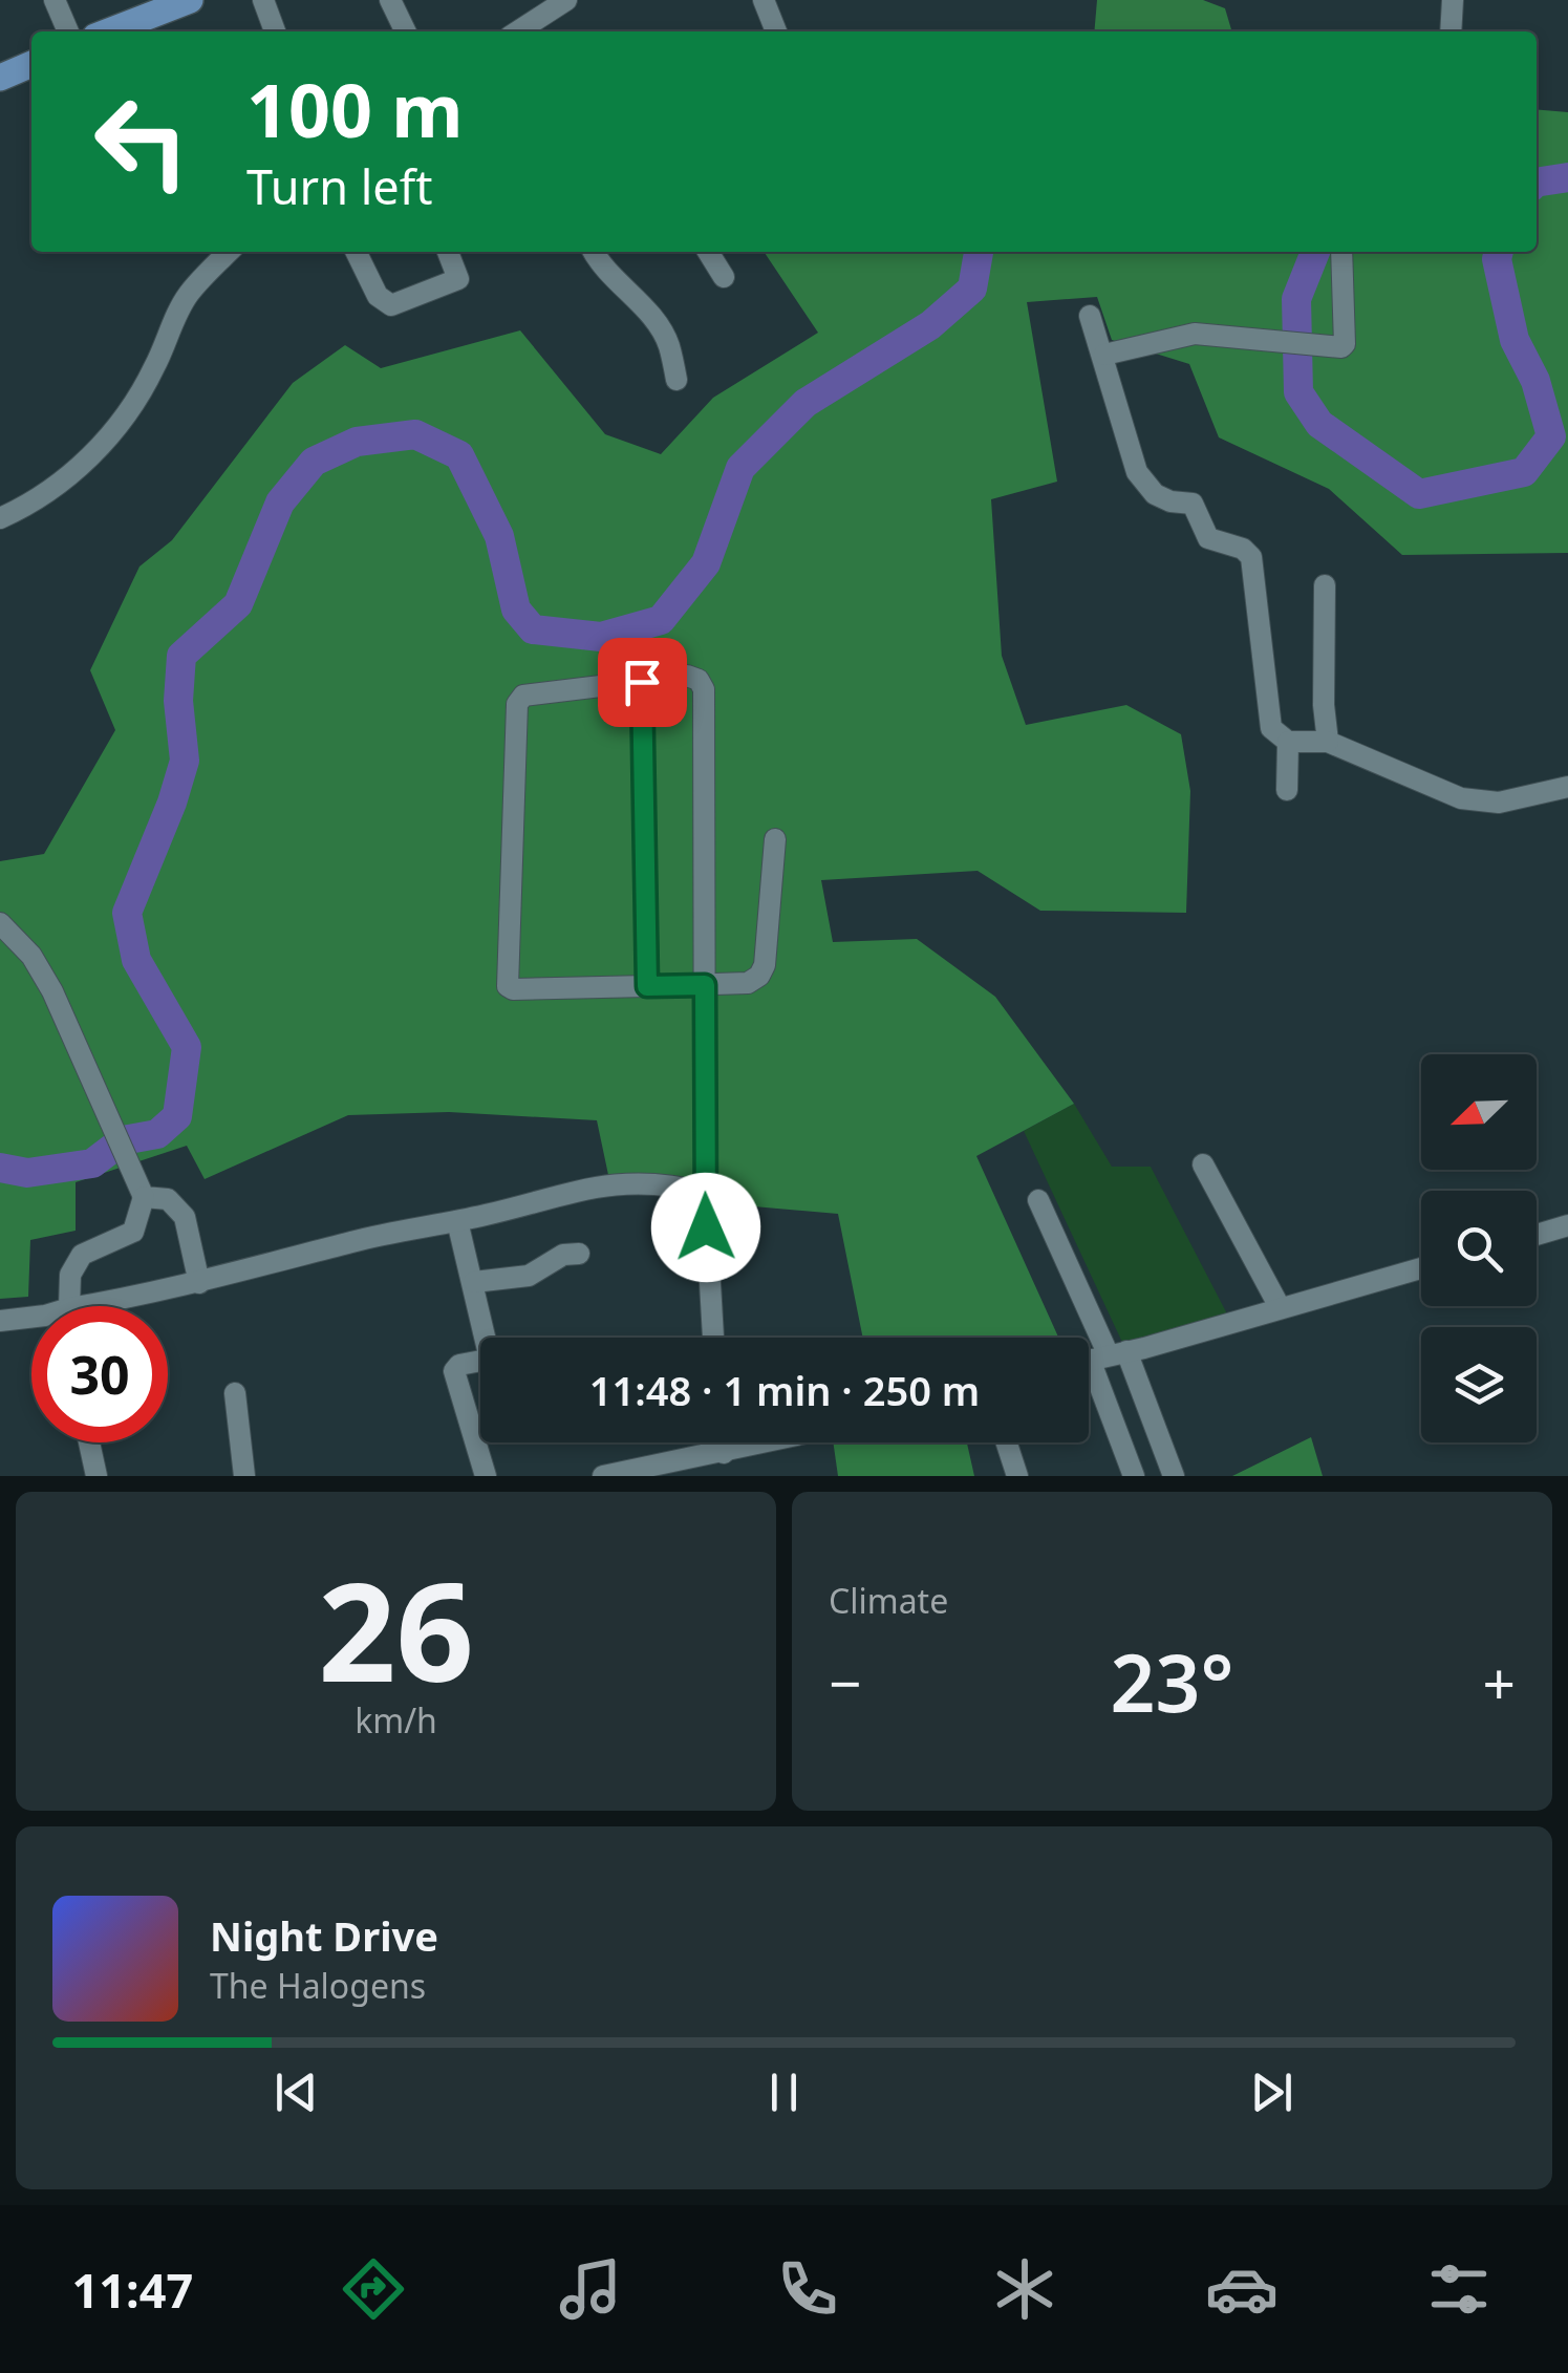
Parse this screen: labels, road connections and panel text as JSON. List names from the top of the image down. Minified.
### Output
{"north":"bottom left","page":{"turn":["100 m","Turn left"],"limit":"30","trip":"11:48 · 1 min · 250 m","tile":[["26","km/h"],"Climate"],"heat":["−","23°","+"],"song":["Night Drive","The Halogens"],"tabs":"11:47"}}
